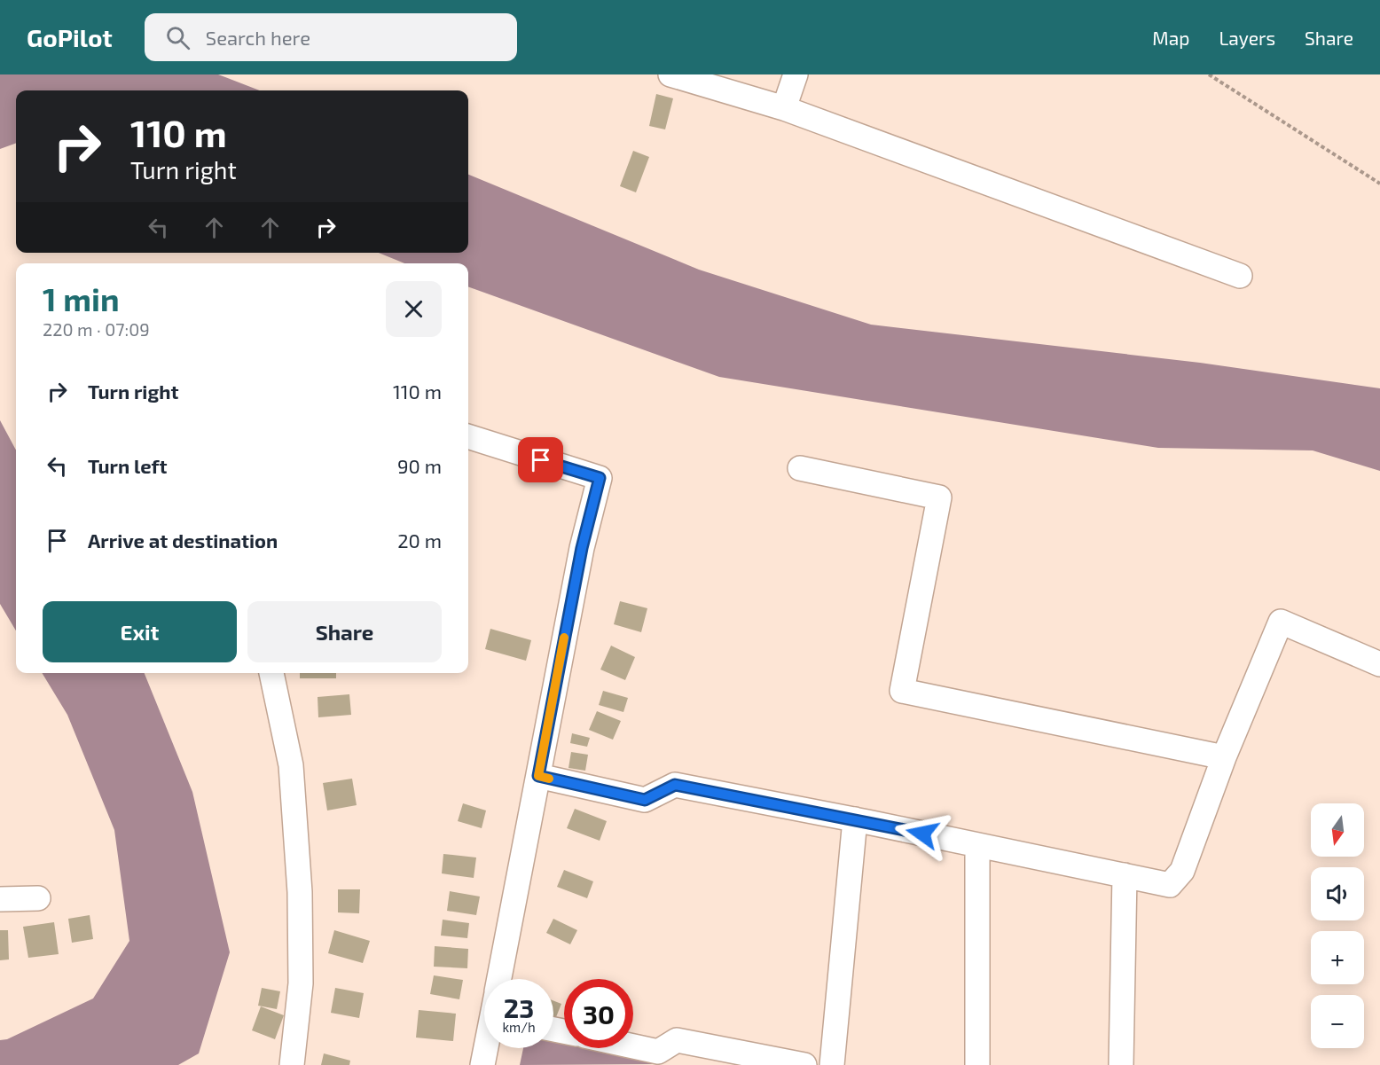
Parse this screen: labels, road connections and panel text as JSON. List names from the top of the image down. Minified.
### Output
{"north":"bottom","page":{"header":"GoPilot","search":"Search here","nav":["Map","Layers","Share"],"turn":["110 m","Turn right"],"heading":["1 min","220 m · 07:09"],"list":[{"name":"Turn right","value":"110 m"},{"name":"Turn left","value":"90 m"},{"name":"Arrive at destination","value":"20 m"}],"buttons":["Exit","Share"],"map_buttons":["+","−"],"speed":"23 km/h","limit":"30"}}
